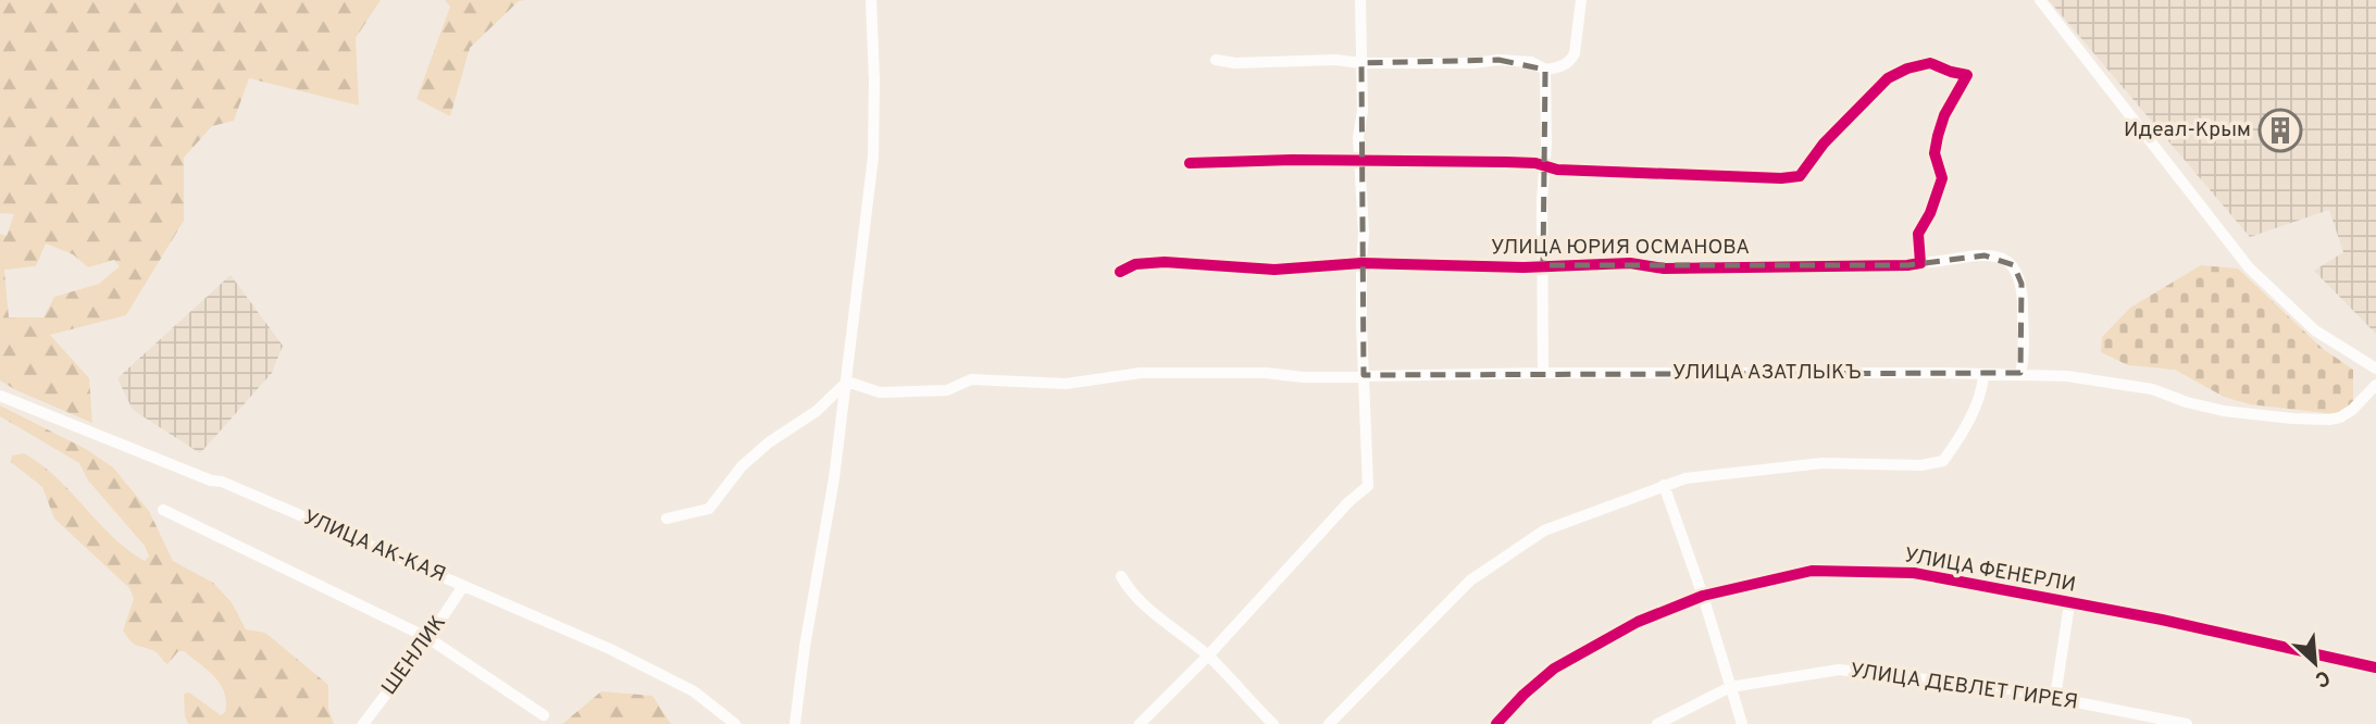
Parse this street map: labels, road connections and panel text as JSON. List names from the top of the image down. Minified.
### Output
{"streets":{"street":["УЛИЦА ЮРИЯ ОСМАНОВА","УЛИЦА АЗАТЛЫКЪ","УЛИЦА АК-КАЯ","УЛИЦА ФЕНЕРЛИ","ШЕНЛИК","УЛИЦА ДЕВЛЕТ ГИРЕЯ"]},"crossings":[["УЛИЦА ЮРИЯ ОСМАНОВА","УЛИЦА АЗАТЛЫКЪ"],["УЛИЦА АК-КАЯ","ШЕНЛИК"]],"places":{"building":["Идеал-Крым"]},"north":"bottom right"}
